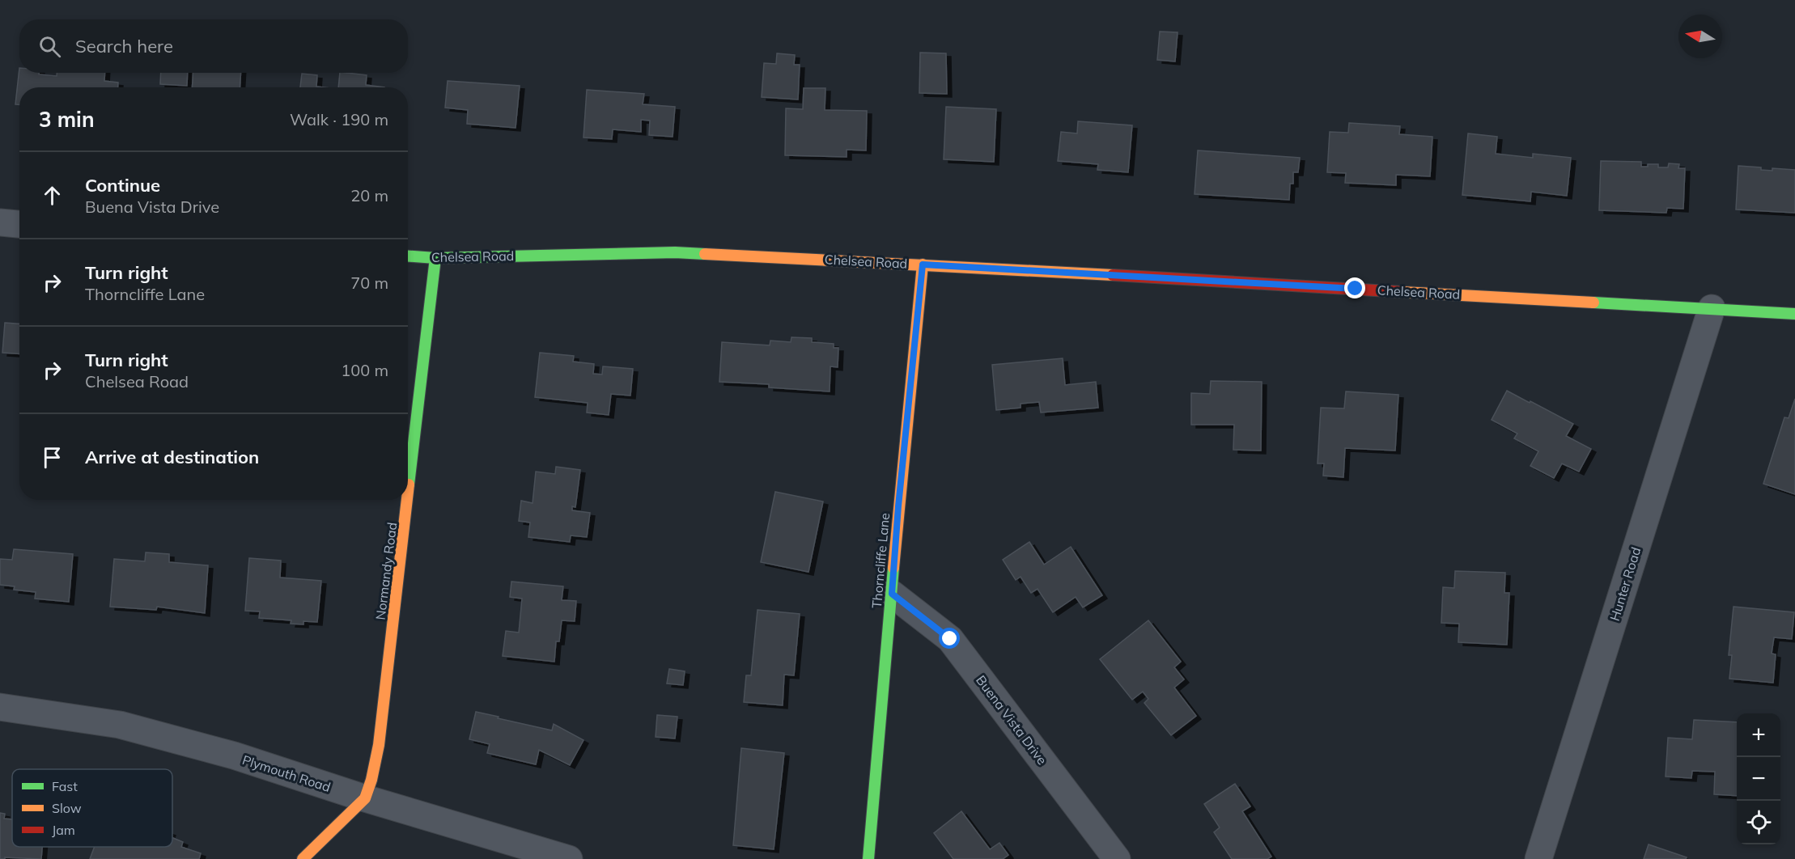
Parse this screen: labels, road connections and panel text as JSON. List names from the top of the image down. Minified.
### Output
{"streets":{"street":["Chelsea Road","Thorncliffe Lane","Normandy Road","Hunter Road","Buena Vista Drive","Plymouth Road"]},"crossings":[["Chelsea Road","Thorncliffe Lane"],["Chelsea Road","Normandy Road"],["Chelsea Road","Hunter Road"],["Thorncliffe Lane","Buena Vista Drive"],["Normandy Road","Plymouth Road"]],"legend":["Fast","Slow","Jam"],"north":"left","page":{"search":"Search here","heading":["3 min","Walk · 190 m"],"list":[["Continue","Buena Vista Drive","20 m"],["Turn right","Thorncliffe Lane","70 m"],["Turn right","Chelsea Road","100 m"],"Arrive at destination"],"map_buttons":["+","−"]}}
